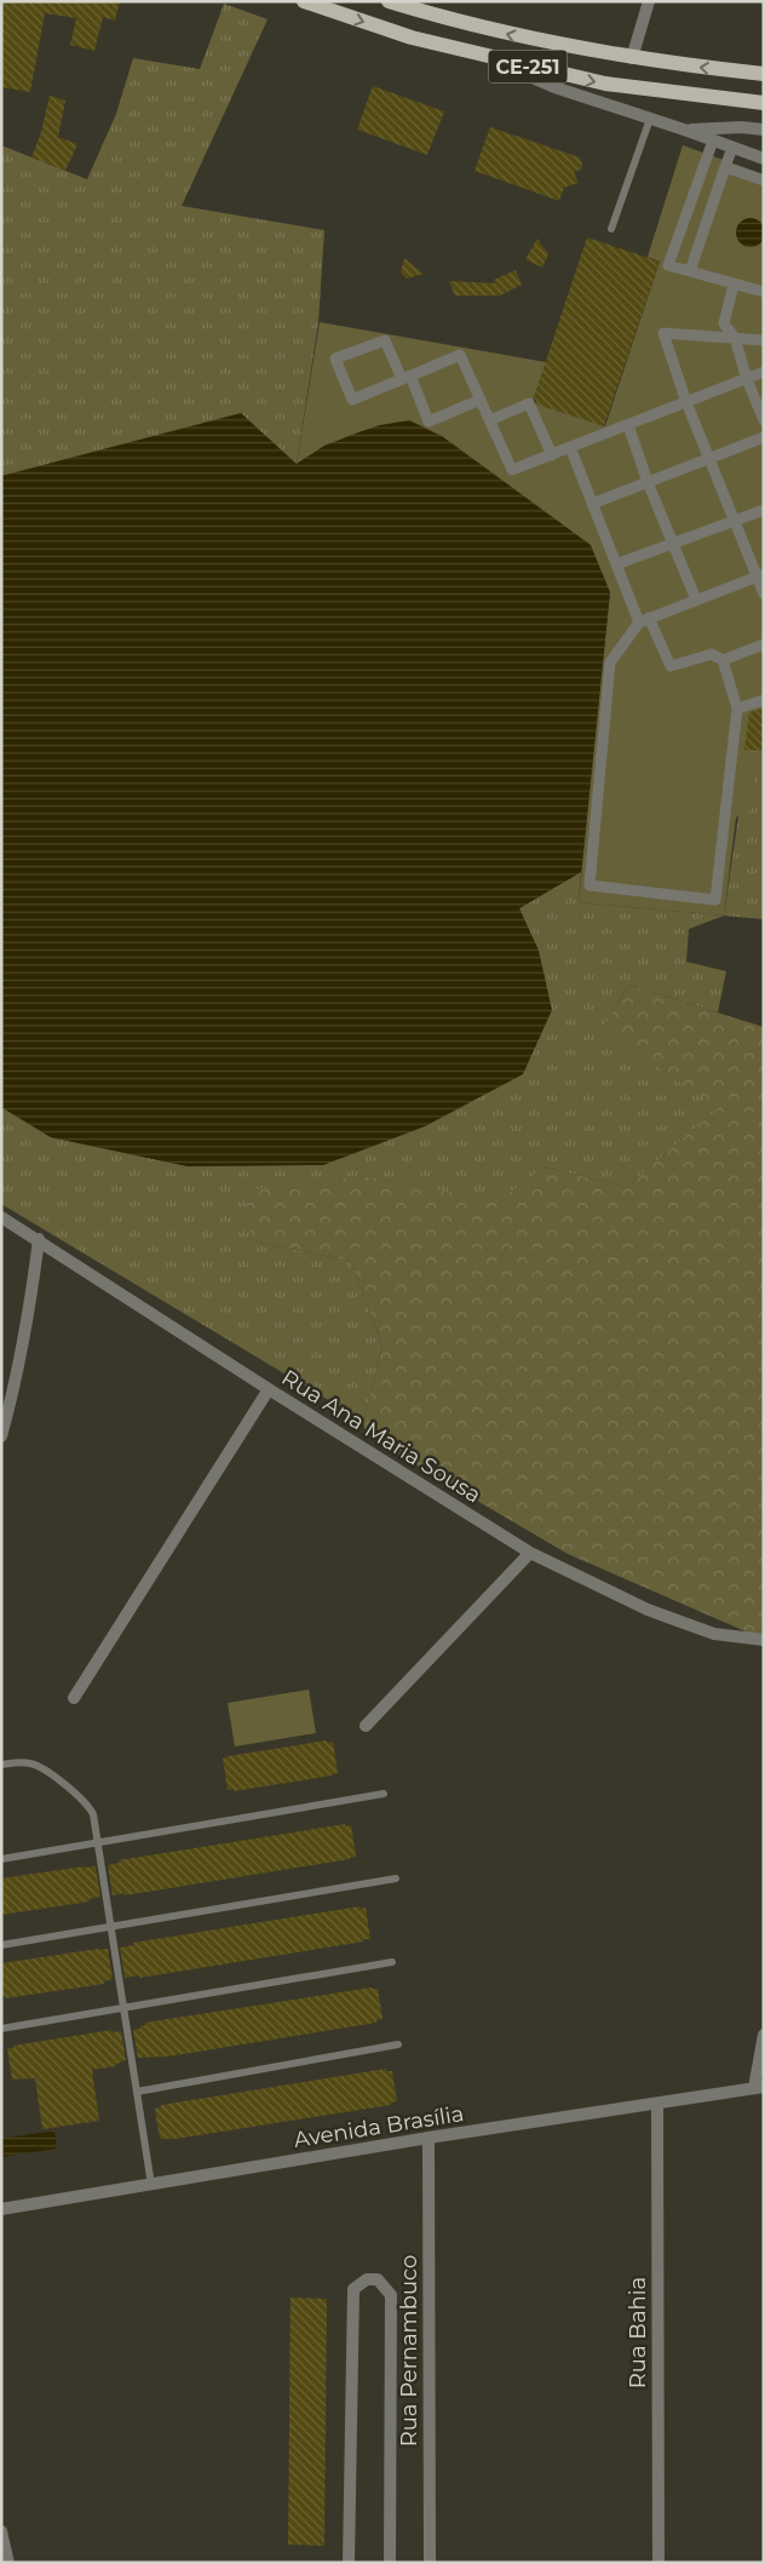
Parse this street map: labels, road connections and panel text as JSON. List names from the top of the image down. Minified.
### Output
{"streets":{"main road":["CE-251"],"street":["Rua Ana Maria Sousa","Avenida Brasília","Rua Bahia","Rua Pernambuco"]},"crossings":[["Avenida Brasília","Rua Bahia"],["Avenida Brasília","Rua Pernambuco"]]}
